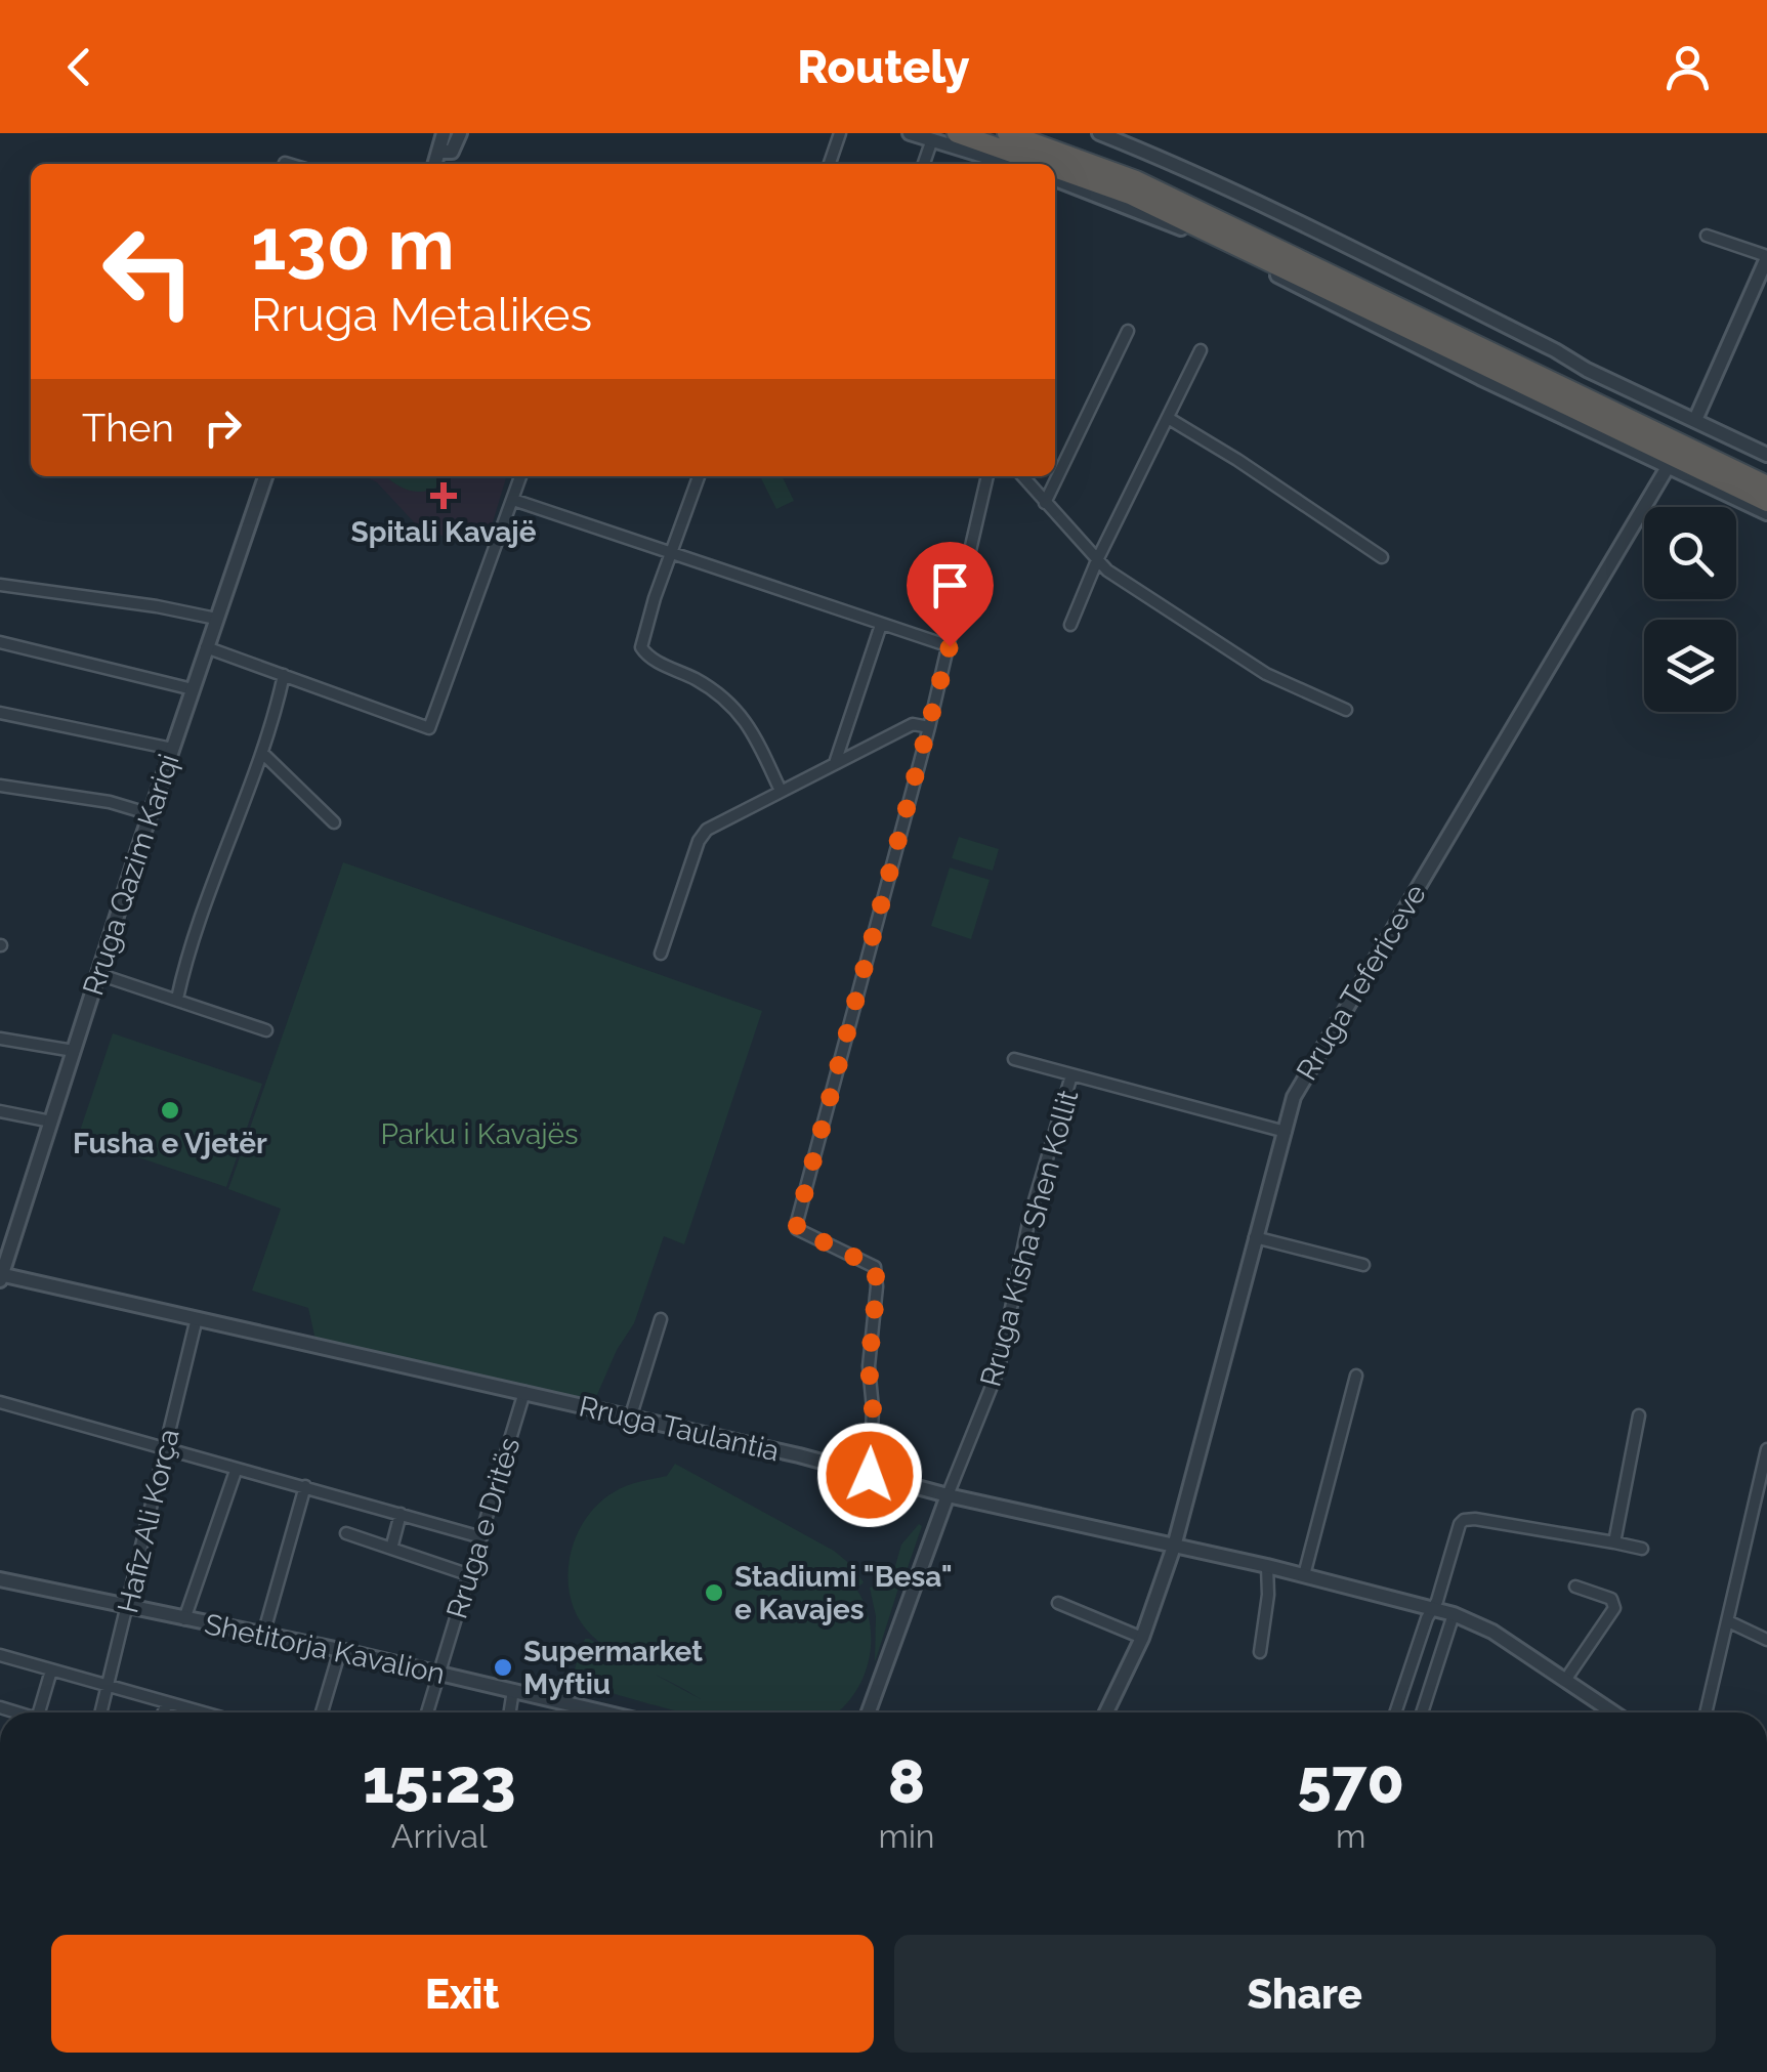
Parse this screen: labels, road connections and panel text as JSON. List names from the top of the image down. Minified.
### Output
{"streets":{"street":["Rruga Qazim Kariqi","Rruga Tefericeve","Rruga Kisha Shen Kollit","Rruga Taulantia","Hafiz Ali Korça","Rruga e Dritës","Shetitorja Kavalion"]},"crossings":[["Rruga Qazim Kariqi","Rruga Taulantia"],["Rruga Tefericeve","Rruga Kisha Shen Kollit"],["Rruga Tefericeve","Rruga Taulantia"],["Rruga Kisha Shen Kollit","Rruga Taulantia"],["Rruga Taulantia","Hafiz Ali Korça"],["Rruga Taulantia","Rruga e Dritës"],["Hafiz Ali Korça","Shetitorja Kavalion"],["Rruga e Dritës","Shetitorja Kavalion"]],"parks":["Parku i Kavajës"],"places":{"health":["Spitali Kavajë"],"other":["Fusha e Vjetër","Stadiumi \"Besa\" e Kavajes","Supermarket Myftiu"]},"page":{"header":"Routely","turn":["130 m","Rruga Metalikes"],"then":"Then","eta":["15:23","Arrival","8","min","570","m"],"buttons":["Exit","Share"]}}
